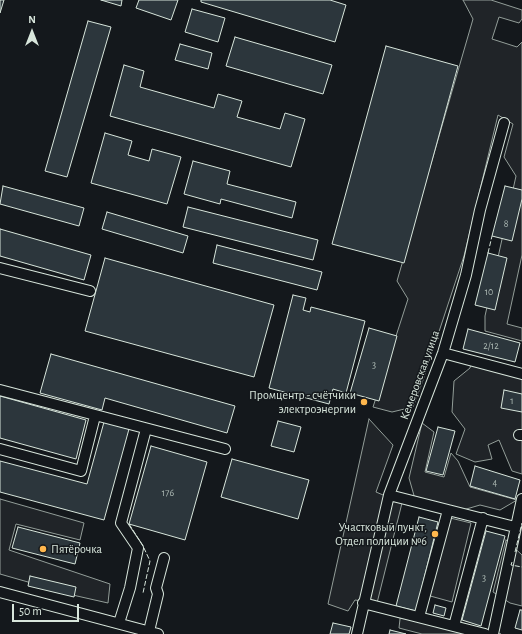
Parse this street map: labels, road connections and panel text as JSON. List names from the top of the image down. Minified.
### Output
{"streets":{"street":["Кемеровская улица"]},"places":["Промцентр - счётчики электроэнергии","Участковый пункт, Отдел полиции №6","Пятёрочка"],"house_numbers":["8","10","2/12","3","1","4","176","3"],"scale_bar":"50 m","north":"top"}
